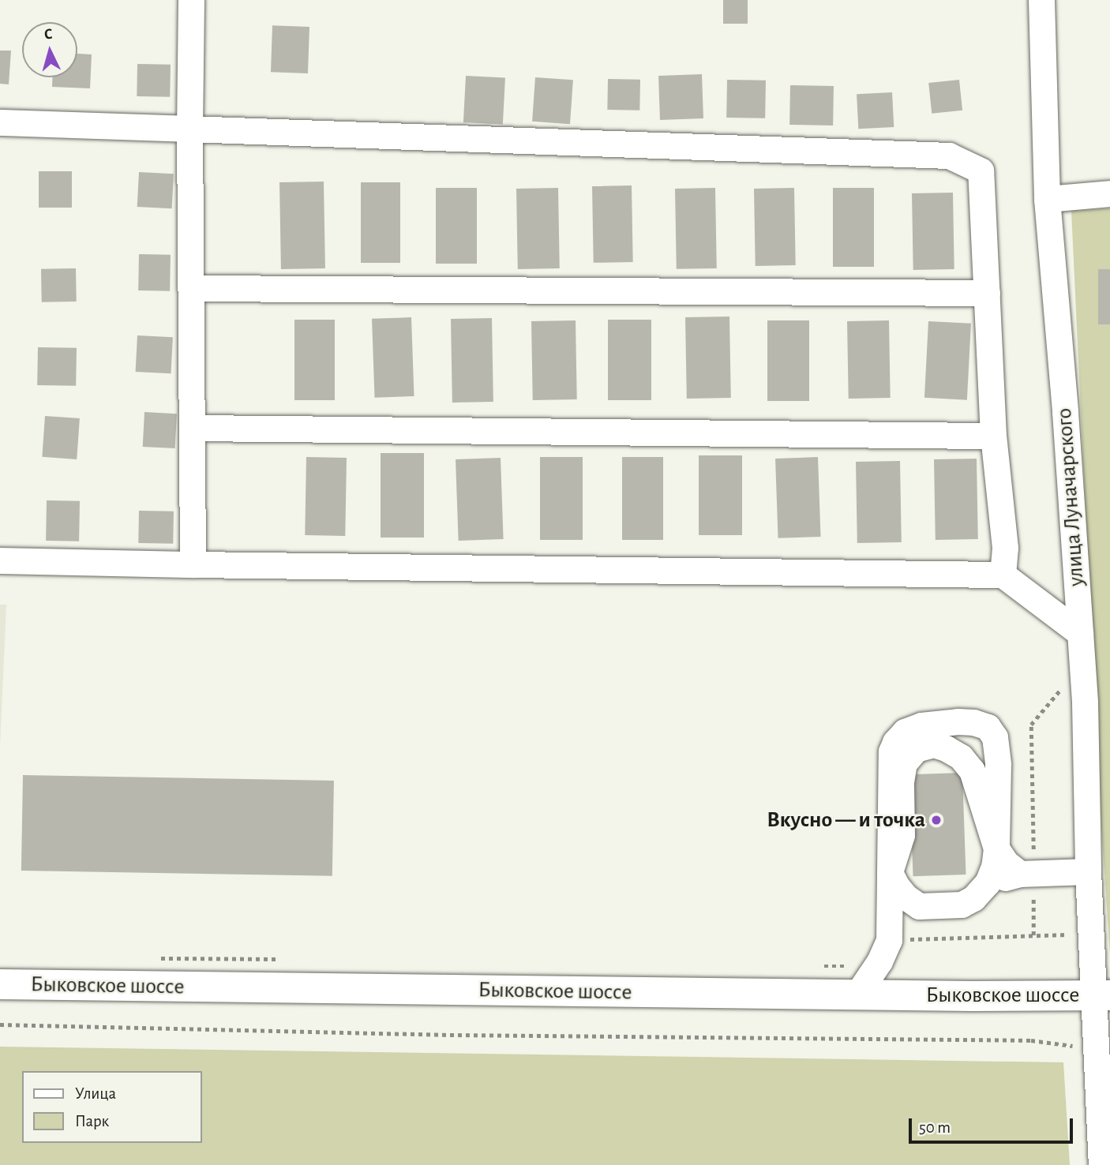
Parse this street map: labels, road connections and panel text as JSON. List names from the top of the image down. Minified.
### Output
{"streets":{"main road":["Быковское шоссе"],"street":["улица Луначарского"]},"crossings":[["улица Луначарского","Быковское шоссе"]],"places":["Вкусно — и точка"],"legend":["Улица","Парк"],"scale_bar":"50 m","north":"top"}
